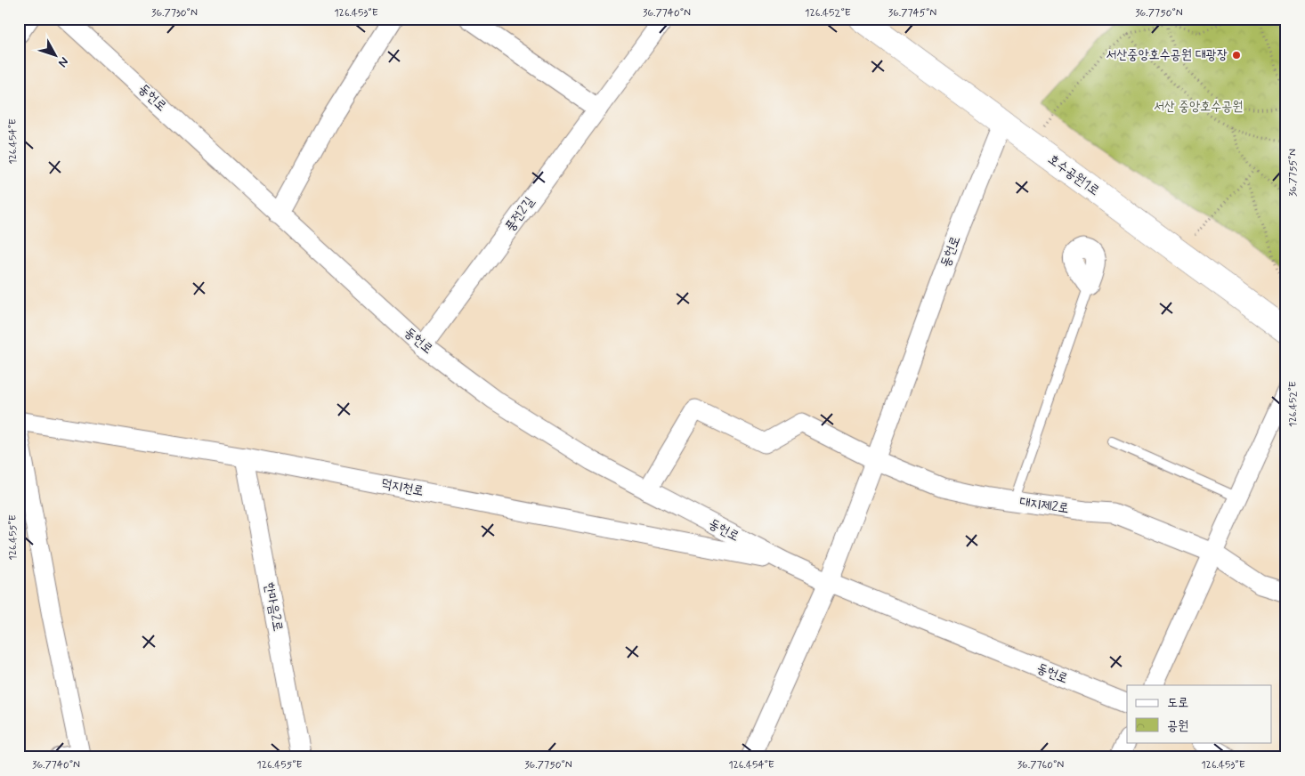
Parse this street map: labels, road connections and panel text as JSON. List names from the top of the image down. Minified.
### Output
{"streets":{"main road":["호수공원1로"],"street":["동헌로","풍전2길","덕지천로","대지제2로","한마음2로"]},"crossings":[["동헌로","호수공원1로"],["동헌로","풍전2길"],["동헌로","덕지천로"],["동헌로","대지제2로"],["덕지천로","한마음2로"]],"parks":["서산 중앙호수공원"],"places":["서산중앙호수공원 대광장"],"legend":["도로","공원"],"north":"bottom right","coordinates":["36.7730°N","126.453°E","36.7740°N","126.452°E","36.7745°N","36.7750°N","126.454°E","36.7755°N","126.455°E","36.7760°N"]}
